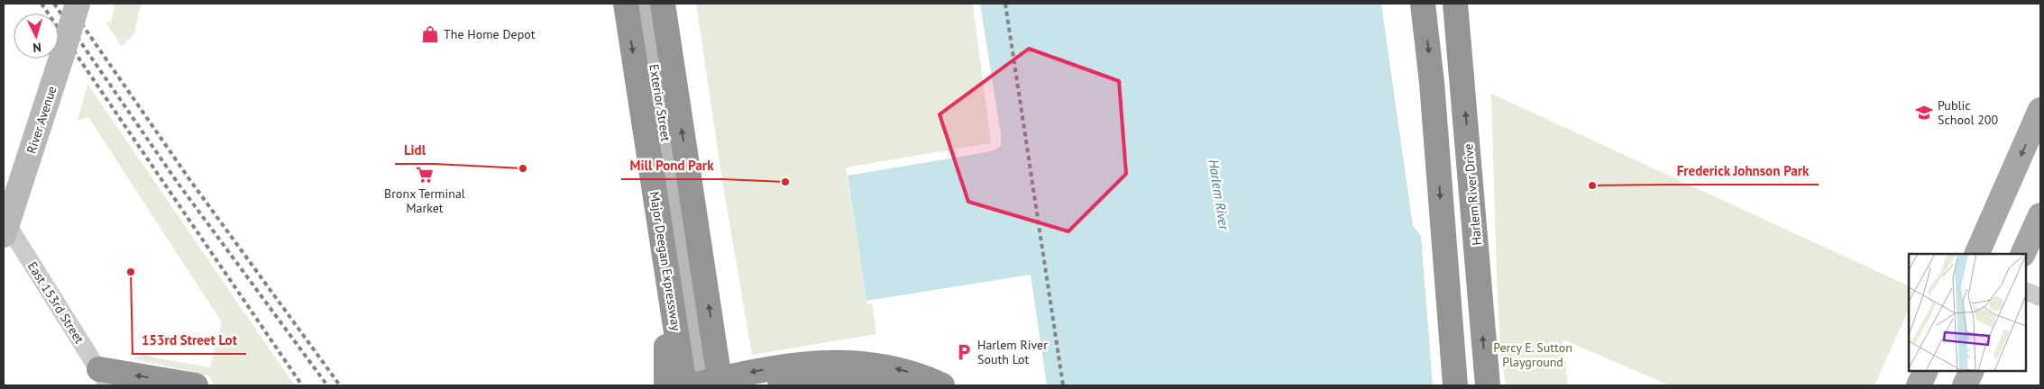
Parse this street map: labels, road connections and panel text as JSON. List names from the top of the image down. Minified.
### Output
{"streets":{"highway":["Harlem River Drive","Major Deegan Expressway"],"main road":["Exterior Street","River Avenue"],"street":["East 153rd Street"]},"crossings":[["Exterior Street","Major Deegan Expressway"],["River Avenue","East 153rd Street"]],"water":["Harlem River"],"parks":["Percy E. Sutton Playground"],"places":{"shop":["The Home Depot"],"school or university":["Public School 200"],"other":["Lidl","Mill Pond Park","Frederick Johnson Park","153rd Street Lot"],"supermarket":["Bronx Terminal Market"],"parking":["Harlem River South Lot"]},"north":"bottom"}
